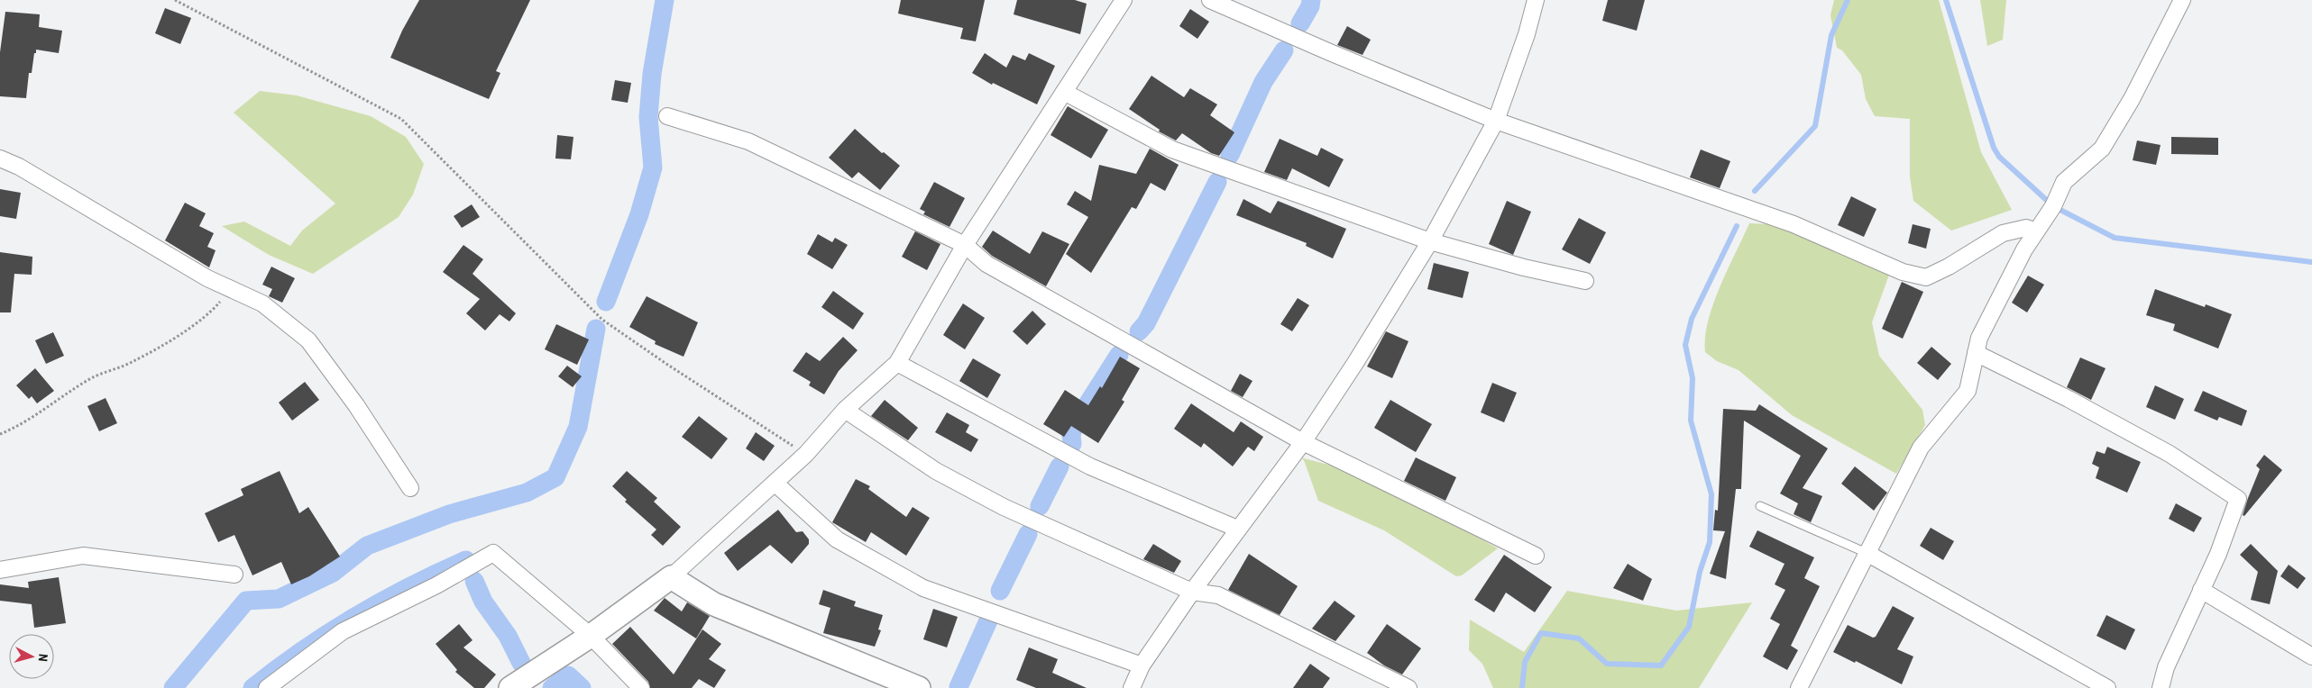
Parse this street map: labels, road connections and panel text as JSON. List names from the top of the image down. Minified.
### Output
{"north":"right"}
